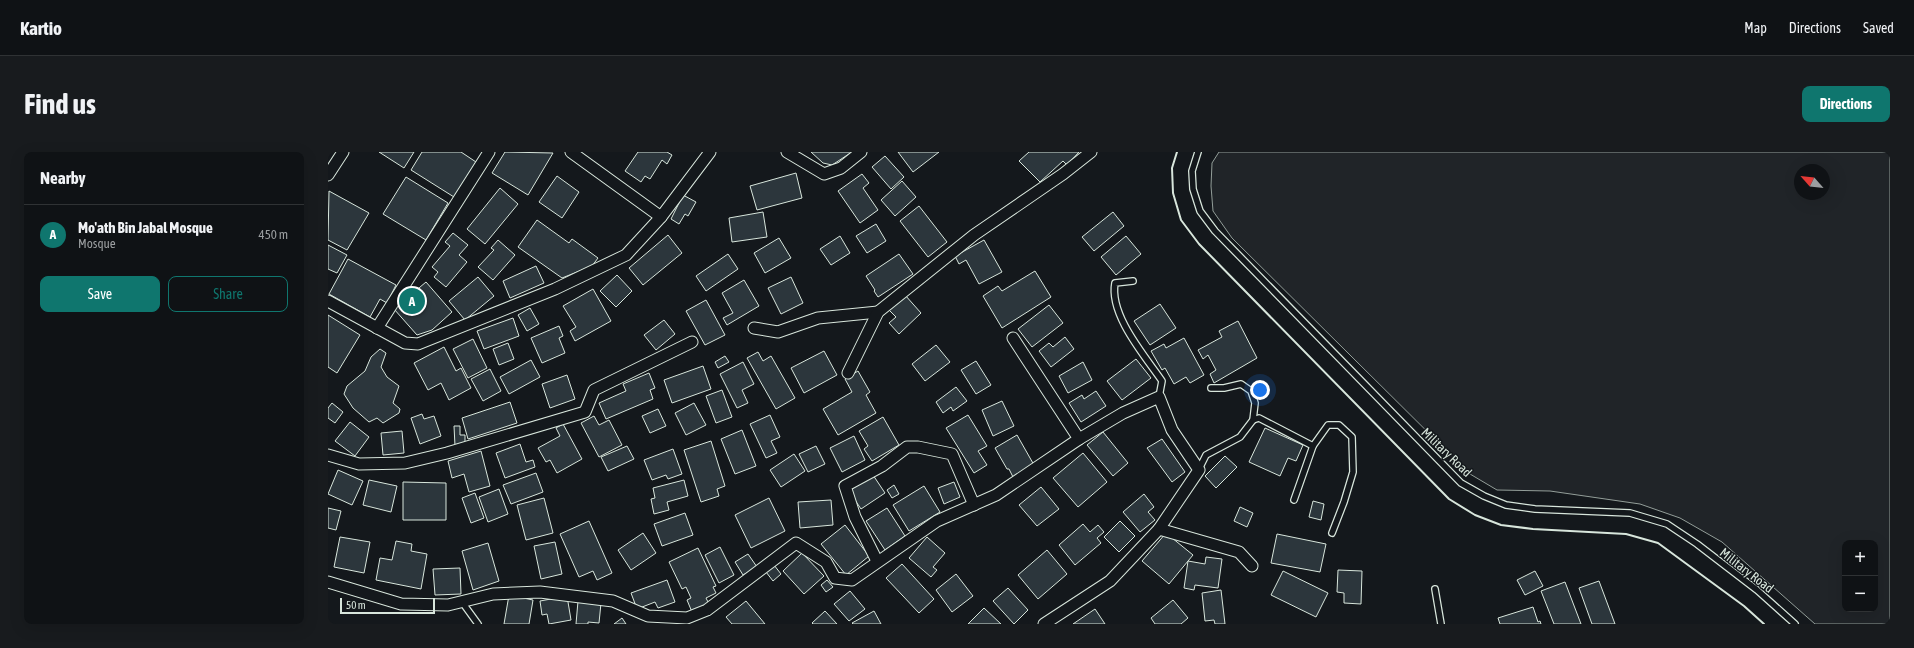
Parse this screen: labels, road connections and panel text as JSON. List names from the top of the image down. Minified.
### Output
{"streets":{"lane":["Military Road"]},"scale_bar":"50 m","north":"top left","page":{"header":"Kartio","nav":["Map","Directions","Saved"],"buttons":["Directions",["Save","Share"]],"title":"Find us","heading":"Nearby","list":[{"mark":"A","name":"Mo'ath Bin Jabal Mosque","note":"Mosque","value":"450 m"}],"pins":"A","map_buttons":["+","−"],"scale":"50 m"}}
